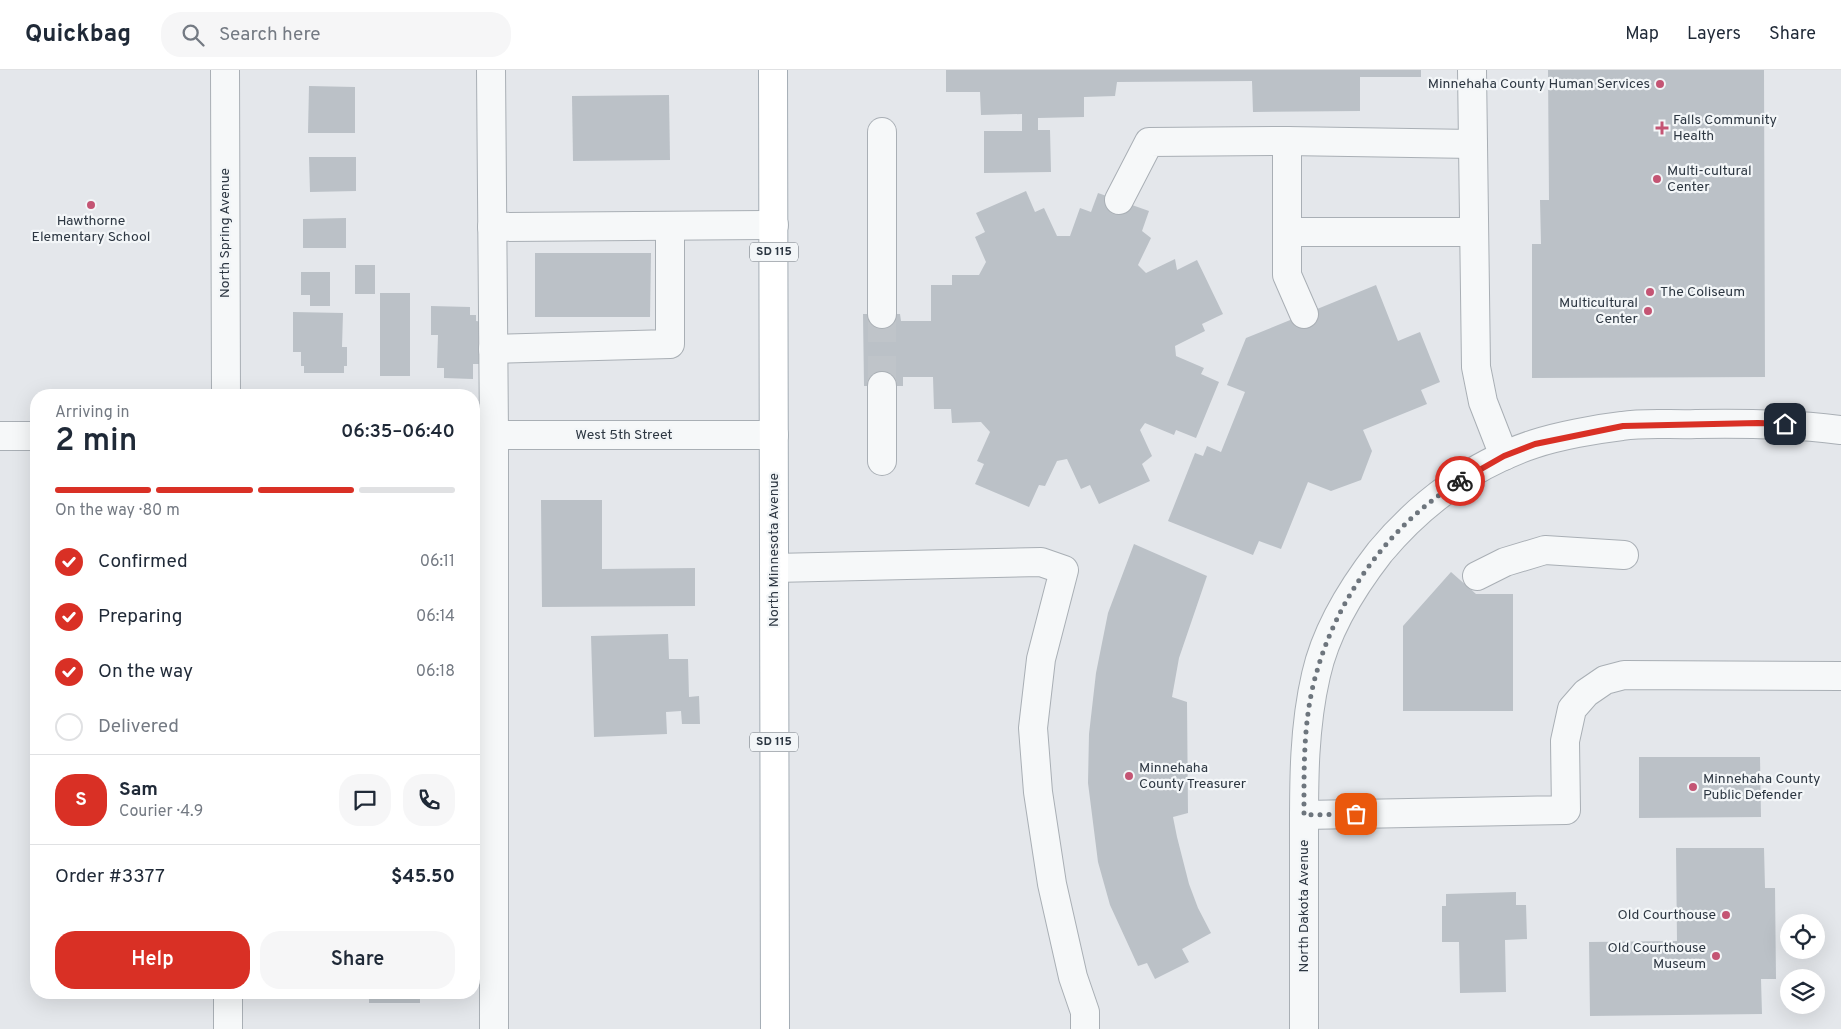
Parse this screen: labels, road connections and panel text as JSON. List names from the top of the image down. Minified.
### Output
{"streets":{"main road":["SD 115","North Minnesota Avenue"],"street":["North Spring Avenue","West 5th Street","North Dakota Avenue"]},"crossings":[["West 5th Street","North Minnesota Avenue"]],"places":{"other":["Minnehaha County Human Services","Multi-cultural Center","Hawthorne Elementary School","The Coliseum","Multicultural Center","Minnehaha County Treasurer","Minnehaha County Public Defender","Old Courthouse","Old Courthouse Museum"],"health":["Falls Community Health"]},"page":{"header":"Quickbag","search":"Search here","nav":["Map","Layers","Share"],"heading":["2 min","Arriving in","06:35–06:40"],"panel":["Sam","Courier · 4.9","Order #3377","$45.50"],"bar":"On the way · 80 m","list":[["Confirmed","06:11"],["Preparing","06:14"],["On the way","06:18"],"Delivered"],"round":"S","buttons":["Help","Share"]}}
